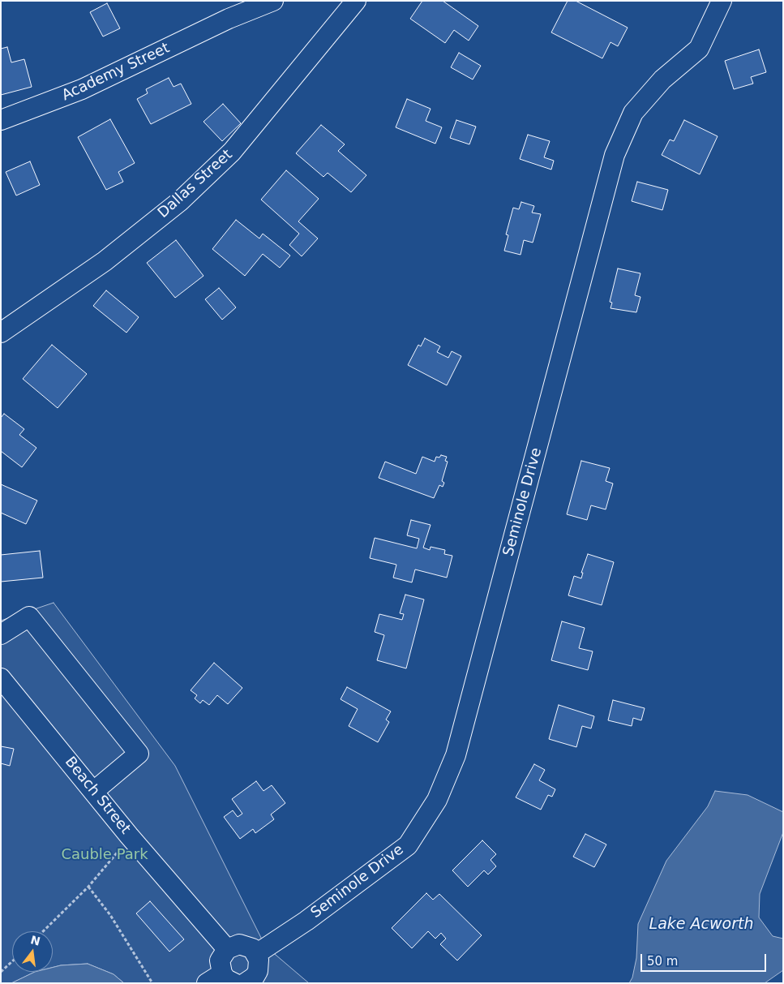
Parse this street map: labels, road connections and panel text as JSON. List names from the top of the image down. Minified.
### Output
{"streets":{"street":["Academy Street","Dallas Street","Seminole Drive","Beach Street"]},"water":["Lake Acworth"],"parks":["Cauble Park"],"scale_bar":"50 m","north":"top"}
